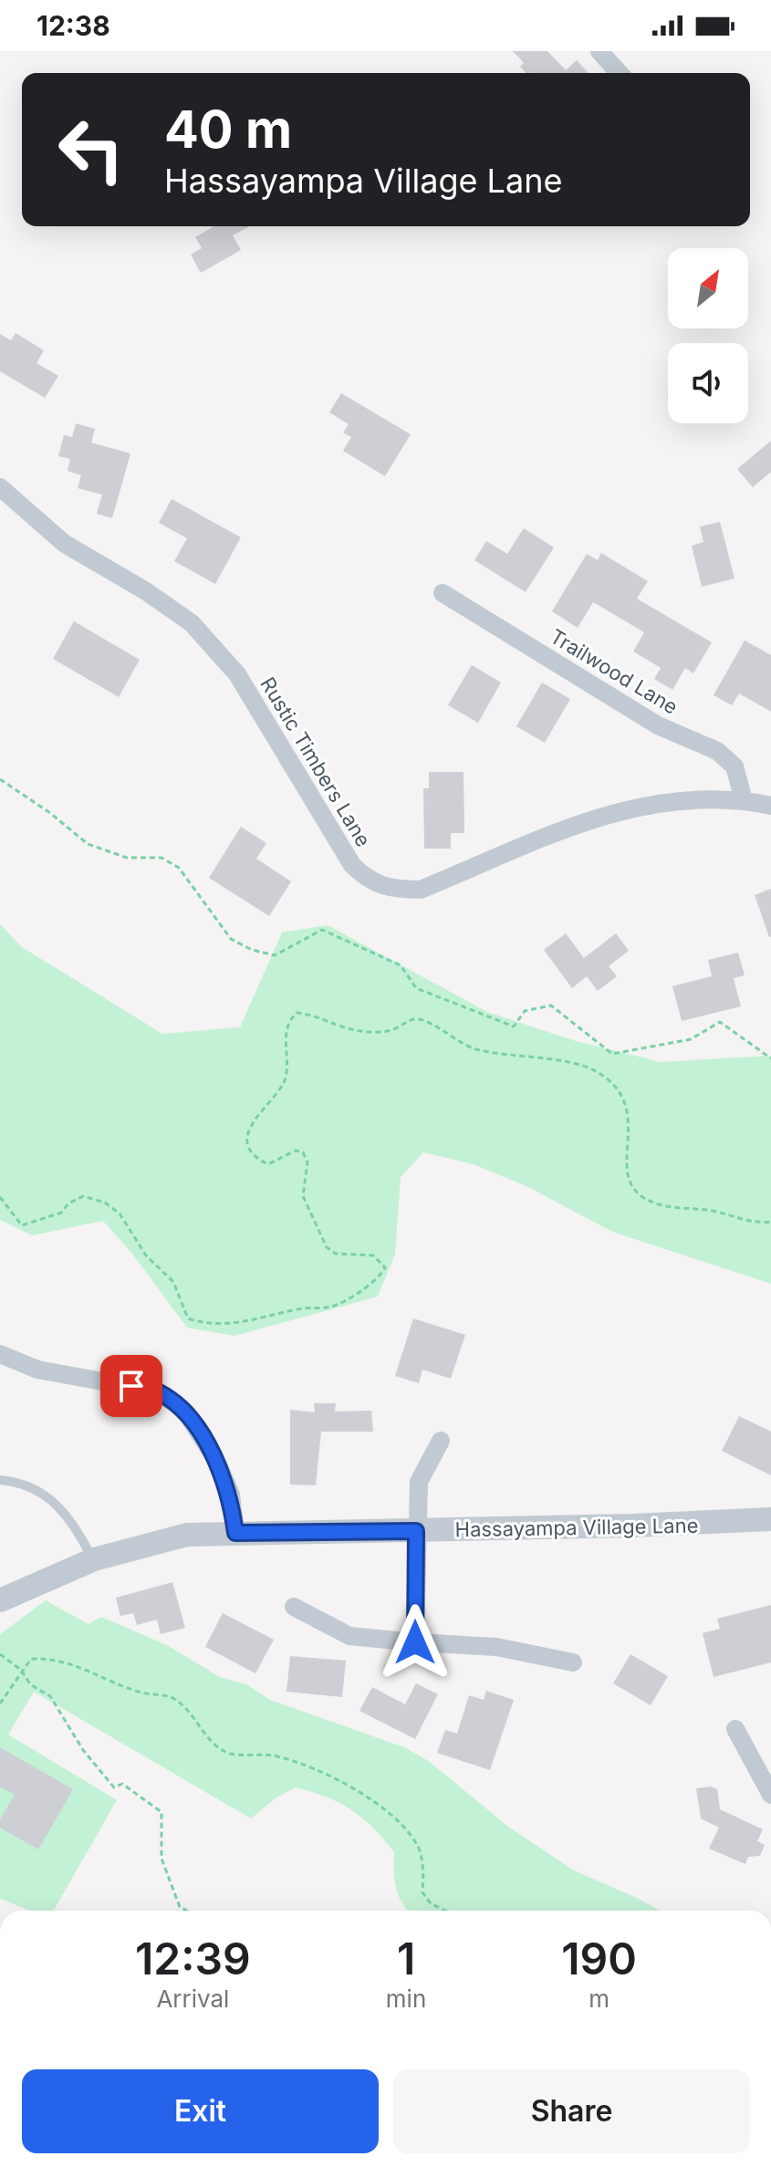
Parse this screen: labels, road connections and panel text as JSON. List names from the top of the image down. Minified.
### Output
{"streets":{"street":["Trailwood Lane","Rustic Timbers Lane","Hassayampa Village Lane"]},"crossings":[["Trailwood Lane","Rustic Timbers Lane"]],"north":"top right","page":{"status":"12:38","turn":["40 m","Hassayampa Village Lane"],"eta":["12:39","Arrival","1","min","190","m"],"buttons":["Exit","Share"]}}
